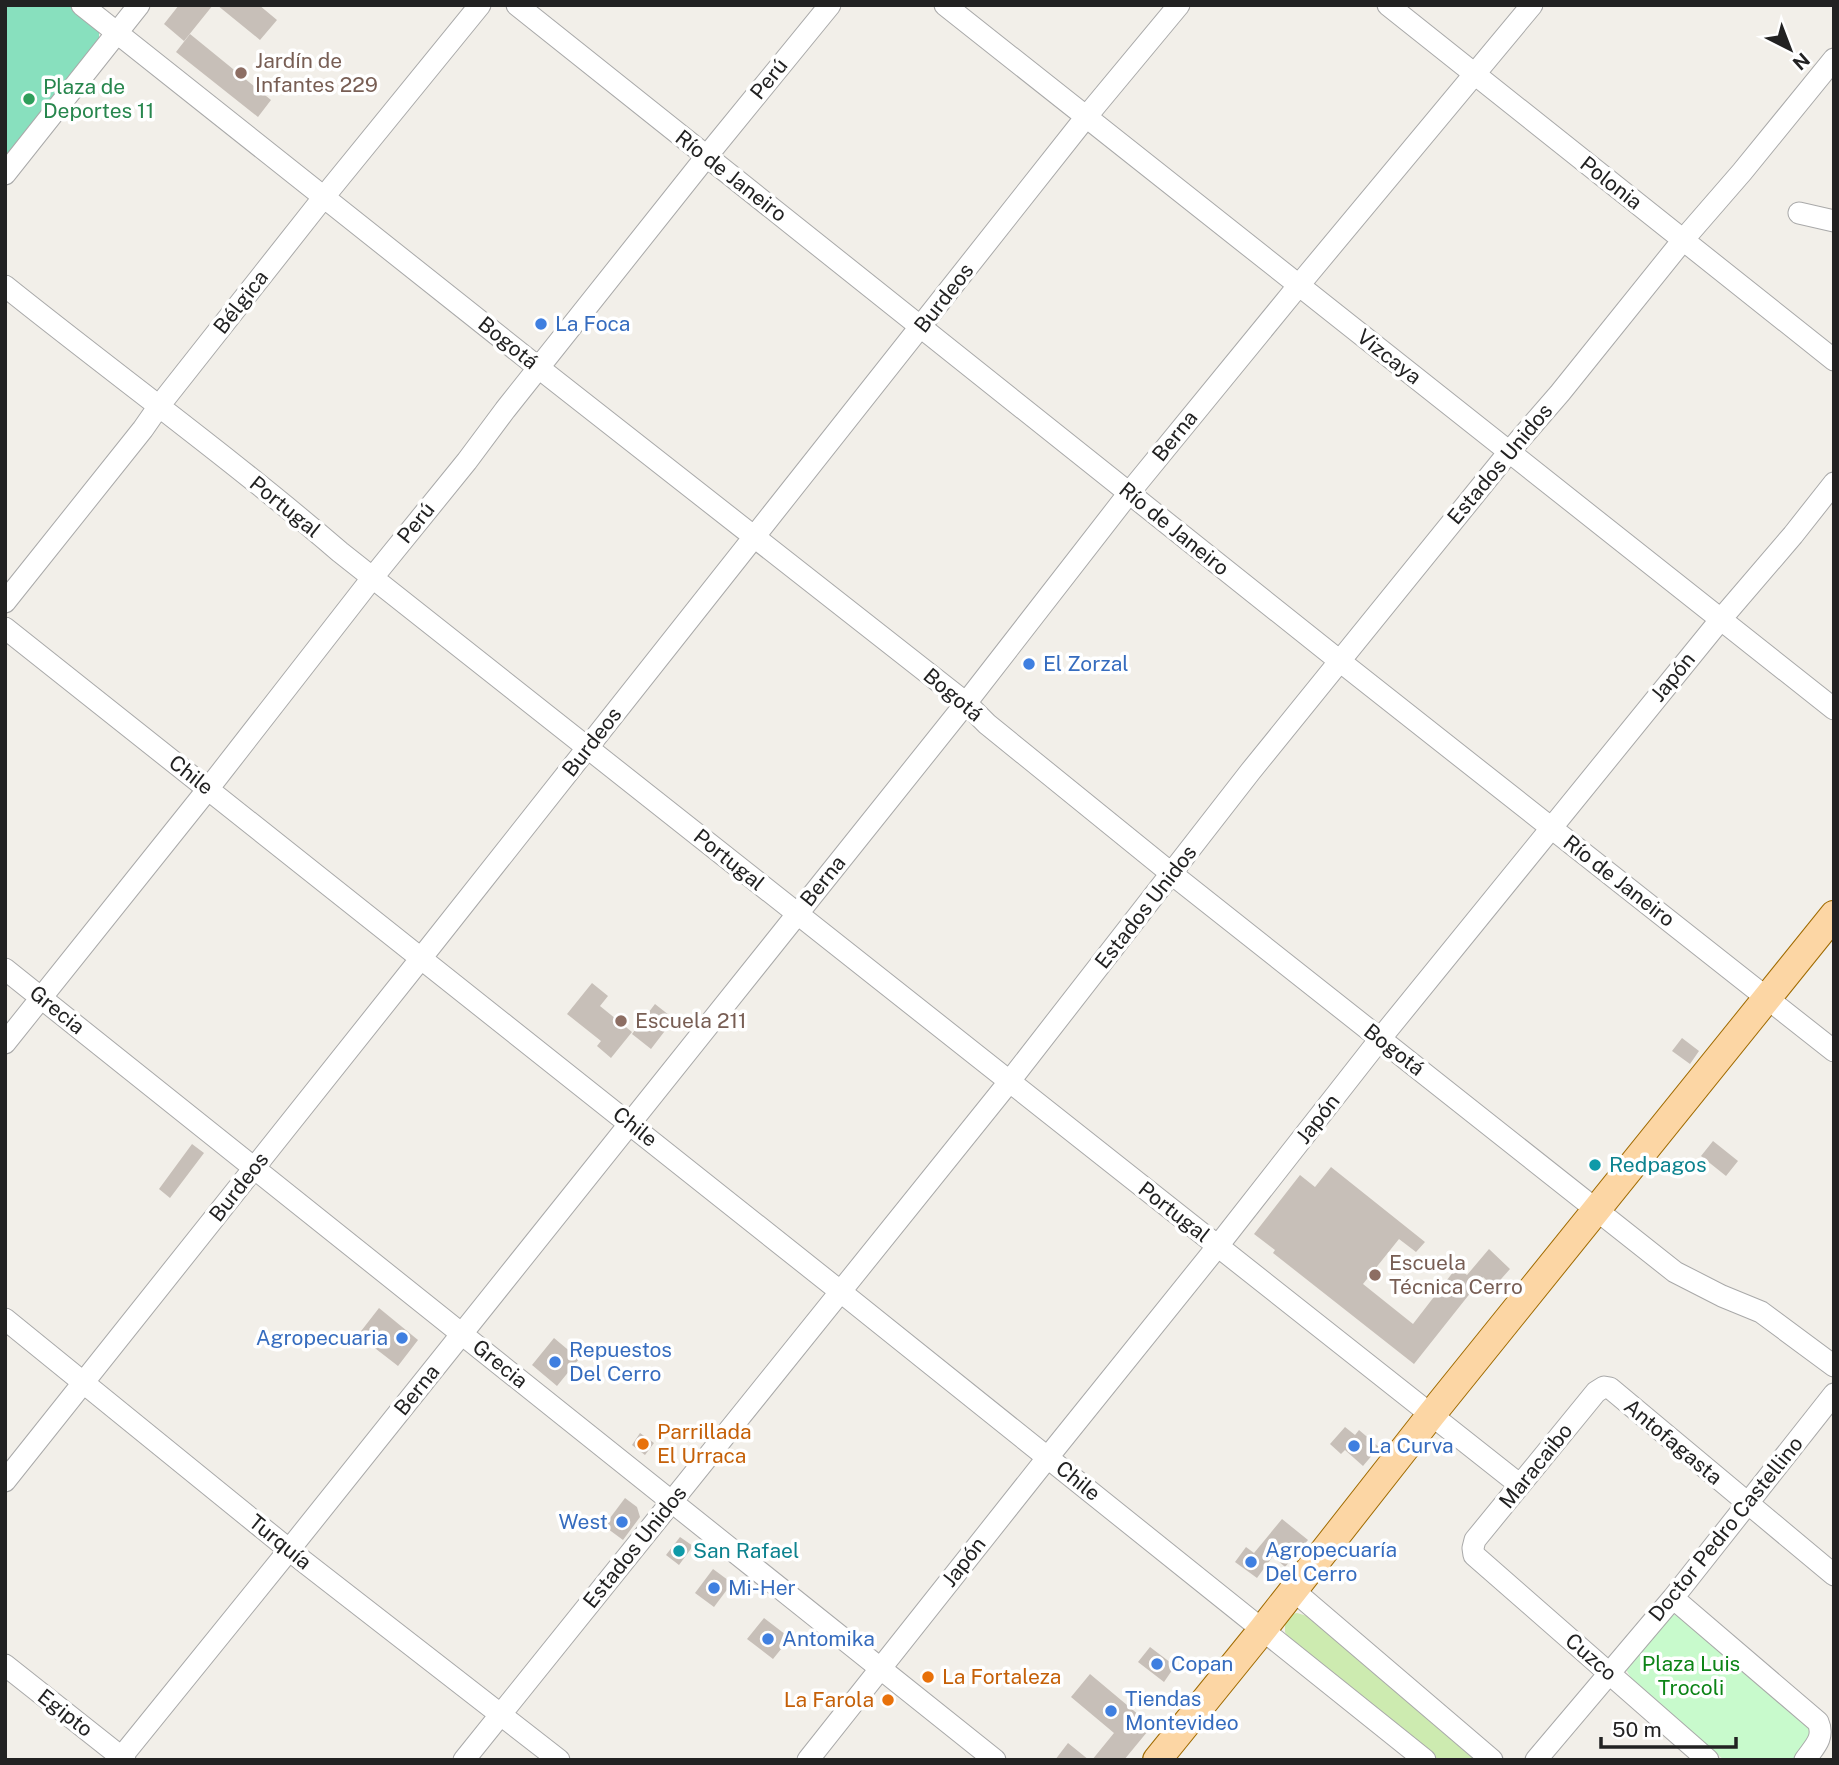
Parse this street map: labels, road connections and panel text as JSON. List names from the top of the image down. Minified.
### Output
{"streets":{"street":["Perú","Río de Janeiro","Polonia","Burdeos","Bélgica","Bogotá","Vizcaya","Berna","Estados Unidos","Portugal","Japón","Chile","Grecia","Antofagasta","Maracaibo","Doctor Pedro Castellino","Turquía","Cuzco","Egipto"]},"crossings":[["Perú","Río de Janeiro"],["Perú","Bogotá"],["Perú","Portugal"],["Perú","Chile"],["Perú","Grecia"],["Río de Janeiro","Burdeos"],["Río de Janeiro","Berna"],["Río de Janeiro","Estados Unidos"],["Río de Janeiro","Japón"],["Polonia","Berna"],["Polonia","Estados Unidos"],["Burdeos","Bogotá"],["Burdeos","Vizcaya"],["Burdeos","Portugal"],["Burdeos","Chile"],["Burdeos","Grecia"],["Burdeos","Turquía"],["Bélgica","Bogotá"],["Bélgica","Portugal"],["Bogotá","Berna"],["Bogotá","Estados Unidos"],["Bogotá","Japón"],["Vizcaya","Berna"],["Vizcaya","Estados Unidos"],["Vizcaya","Japón"],["Berna","Portugal"],["Berna","Chile"],["Berna","Grecia"],["Berna","Turquía"],["Berna","Egipto"],["Estados Unidos","Portugal"],["Estados Unidos","Chile"],["Estados Unidos","Grecia"],["Estados Unidos","Turquía"],["Portugal","Japón"],["Portugal","Maracaibo"],["Japón","Chile"],["Japón","Grecia"],["Antofagasta","Maracaibo"],["Antofagasta","Doctor Pedro Castellino"],["Maracaibo","Cuzco"],["Doctor Pedro Castellino","Cuzco"]],"parks":["Plaza Luis Trocoli"],"places":["Jardín de Infantes 229","Plaza de Deportes 11","La Foca","El Zorzal","Escuela 211","Redpagos","Escuela Técnica Cerro","Agropecuaria","Repuestos Del Cerro","Parrillada El Urraca","La Curva","West","San Rafael","Agropecuaría Del Cerro","Mi-Her","Antomika","Copan","La Fortaleza","La Farola","Tiendas Montevideo"],"scale_bar":"50 m","north":"bottom right"}
